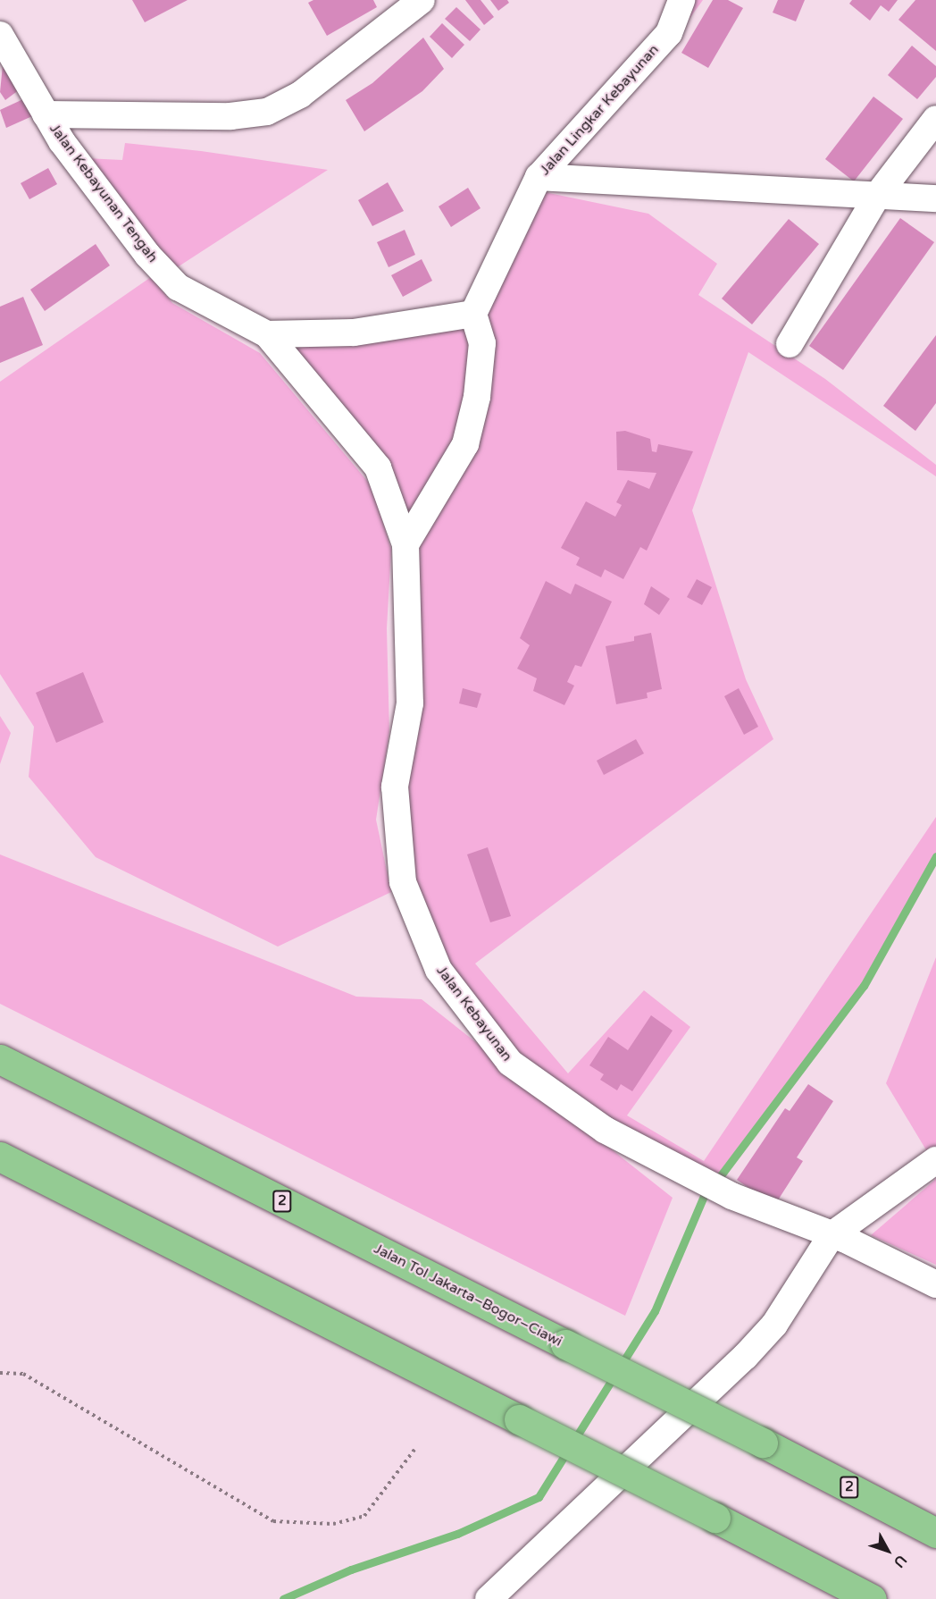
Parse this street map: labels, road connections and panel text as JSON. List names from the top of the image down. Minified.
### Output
{"streets":{"highway":["2","Jalan Tol Jakarta–Bogor–Ciawi"],"street":["Jalan Lingkar Kebayunan","Jalan Kebayunan Tengah","Jalan Kebayunan"]},"crossings":[["Jalan Lingkar Kebayunan","Jalan Kebayunan Tengah"],["Jalan Kebayunan Tengah","Jalan Kebayunan"]],"north":"bottom right"}
